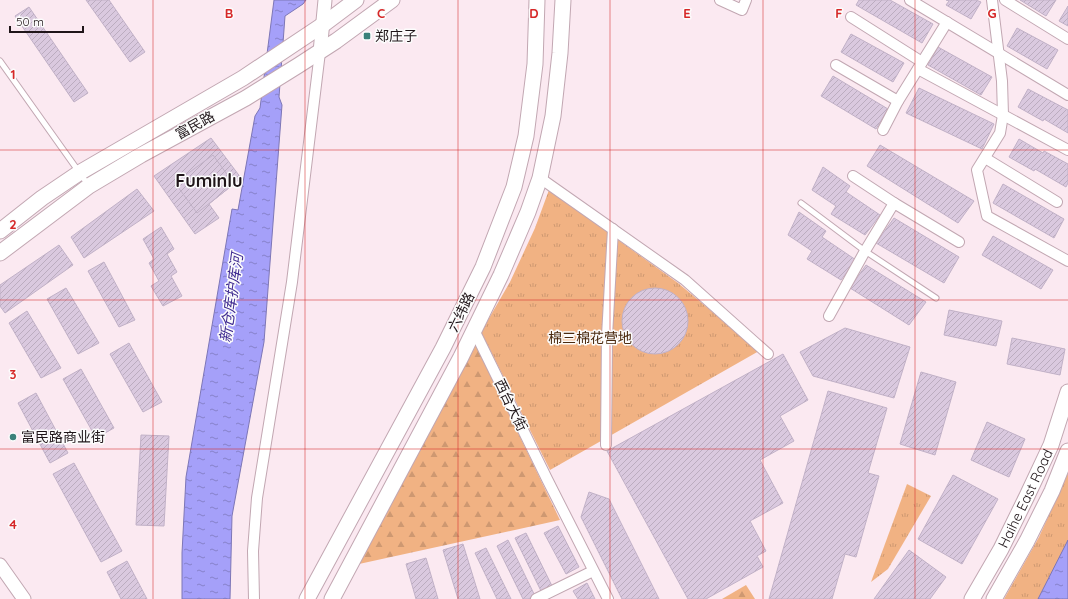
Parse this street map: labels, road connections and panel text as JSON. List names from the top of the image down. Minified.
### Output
{"streets":{"main road":["富民路","六纬路","Haihe East Road"],"street":["西台大街"]},"crossings":[["六纬路","西台大街"]],"districts":["Fuminlu"],"water":["新仓库护库河"],"parks":["棉三棉花营地"],"places":{"transit":["郑庄子"],"other":["富民路商业街"]},"scale_bar":"50 m","grid":{"columns":["B","C","D","E","F","G"],"rows":["1","2","3","4"]}}
